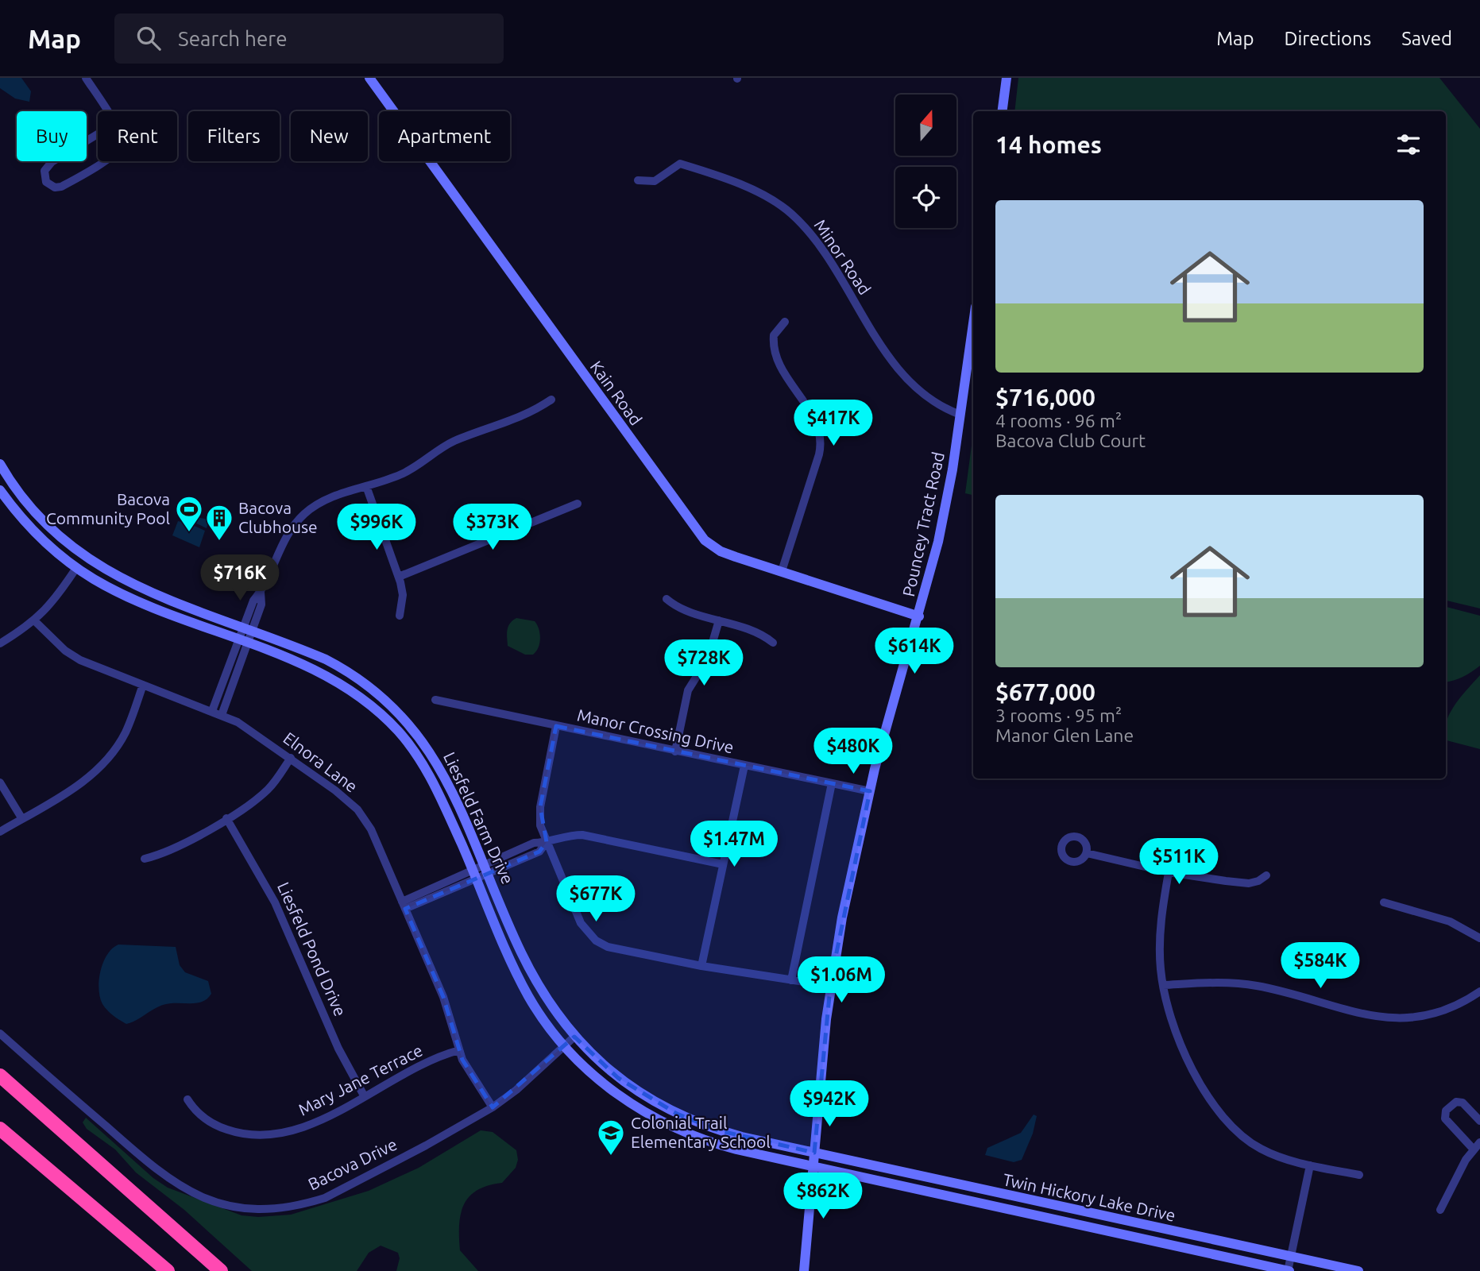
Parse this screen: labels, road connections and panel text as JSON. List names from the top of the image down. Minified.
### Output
{"streets":{"street":["Minor Road","Kain Road","Pouncey Tract Road","Manor Crossing Drive","Elnora Lane","Liesfeld Farm Drive","Liesfeld Pond Drive","Mary Jane Terrace","Bacova Drive","Twin Hickory Lake Drive"]},"crossings":[["Minor Road","Pouncey Tract Road"],["Kain Road","Pouncey Tract Road"],["Pouncey Tract Road","Manor Crossing Drive"],["Pouncey Tract Road","Liesfeld Farm Drive"],["Pouncey Tract Road","Twin Hickory Lake Drive"],["Elnora Lane","Mary Jane Terrace"],["Elnora Lane","Bacova Drive"],["Liesfeld Farm Drive","Bacova Drive"],["Liesfeld Farm Drive","Twin Hickory Lake Drive"],["Liesfeld Pond Drive","Mary Jane Terrace"]],"places":{"sports":["Bacova Community Pool"],"building":["Bacova Clubhouse"],"school or university":["Colonial Trail Elementary School"]},"north":"top","page":{"header":"Map","search":"Search here","nav":["Map","Directions","Saved"],"chip":["Buy","Rent","Filters","New","Apartment"],"heading":"14 homes","list":[{"name":"$716,000","note":"4 rooms · 96 m² · Bacova Club Court"},{"name":"$677,000","note":"3 rooms · 95 m² · Manor Glen Lane"}],"price":["$417K","$996K","$373K","$716K","$614K","$728K","$480K","$1.47M","$511K","$677K","$584K","$1.06M","$942K","$862K"]}}
